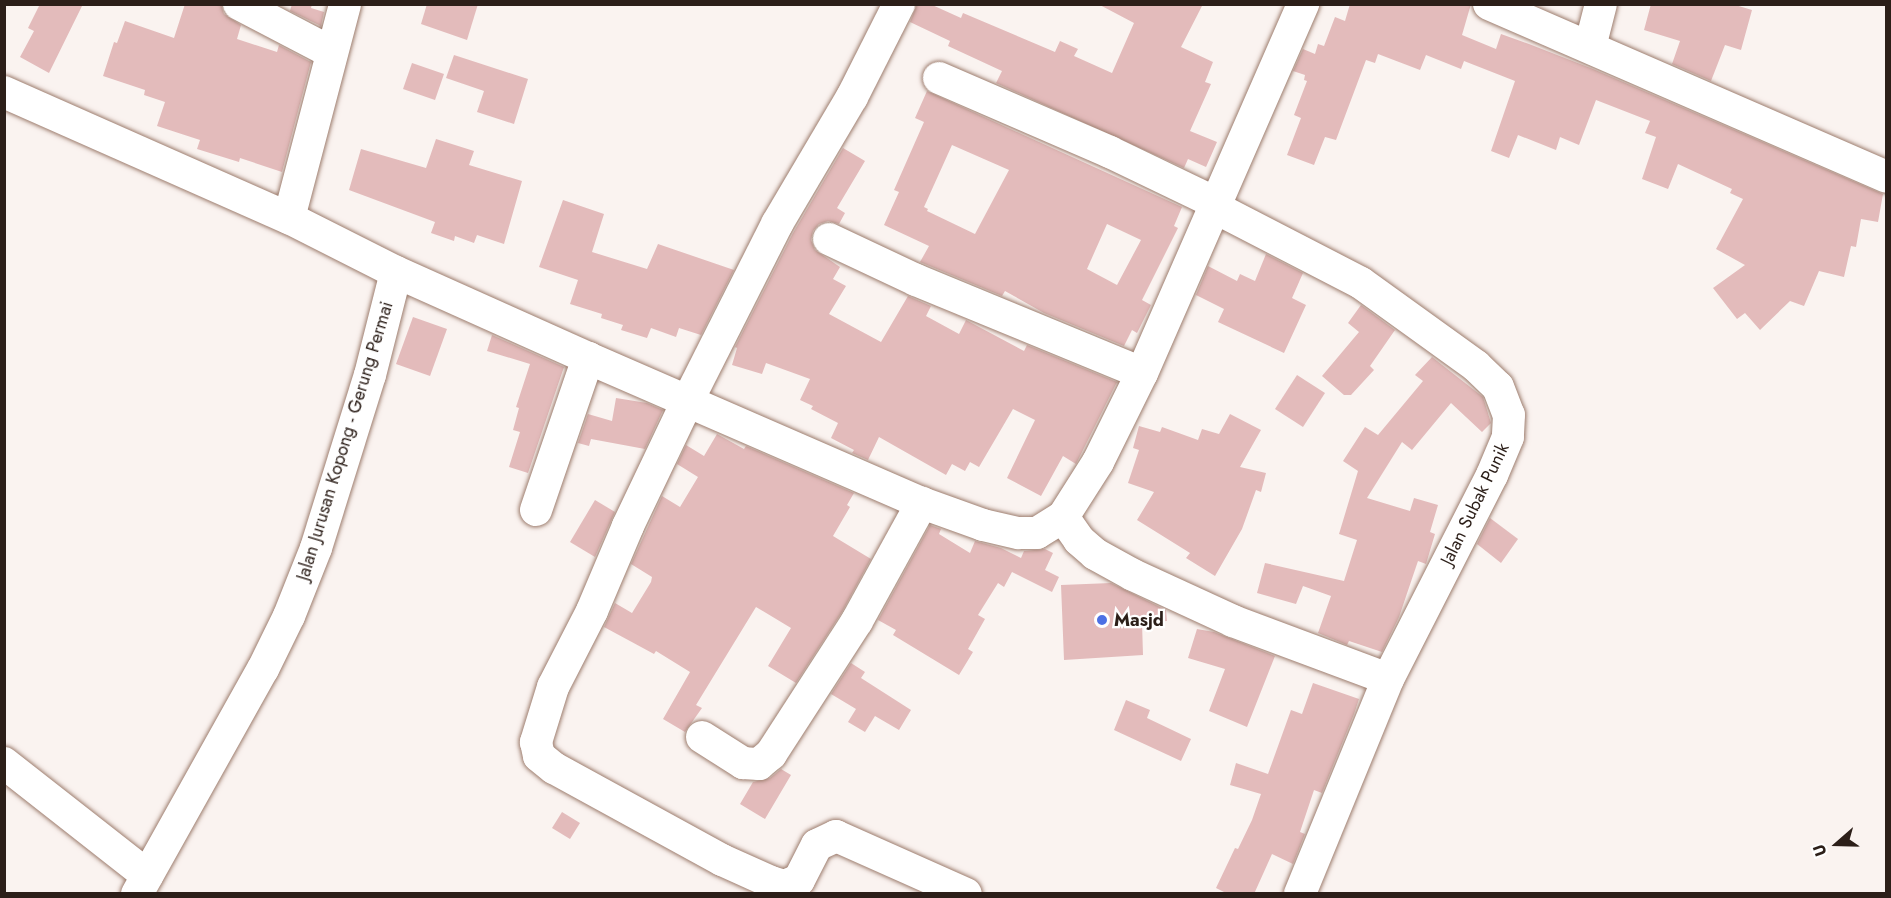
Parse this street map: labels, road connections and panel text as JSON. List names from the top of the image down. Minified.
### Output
{"streets":{"street":["Jalan Jurusan Kopong - Gerung Permai","Jalan Subak Punik"]},"places":["Masjd"],"north":"left"}
